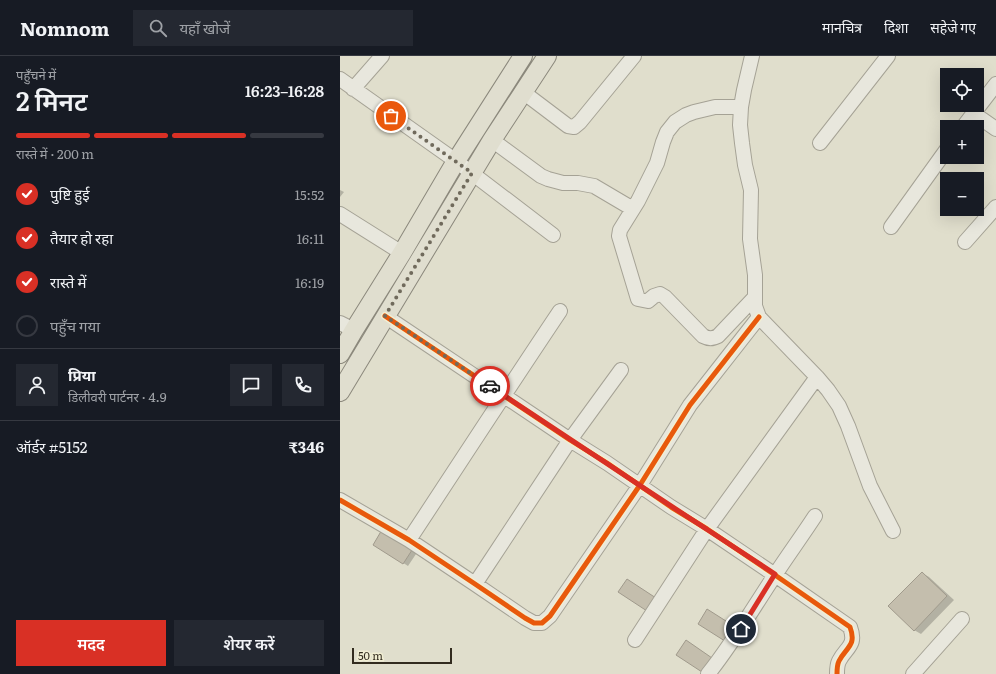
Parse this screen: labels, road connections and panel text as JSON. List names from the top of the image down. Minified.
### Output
{"scale_bar":"50 m","page":{"header":"Nomnom","search":"यहाँ खोजें","nav":["मानचित्र","दिशा","सहेजे गए"],"heading":["2 मिनट","पहुँचने में","16:23–16:28"],"panel":["प्रिया","डिलीवरी पार्टनर · 4.9","ऑर्डर #5152","₹346"],"map_buttons":["+","−"],"bar":"रास्ते में · 200 m","list":[["पुष्टि हुई","15:52"],["तैयार हो रहा","16:11"],["रास्ते में","16:19"],"पहुँच गया"],"buttons":["मदद","शेयर करें"],"scale":"50 m"}}
